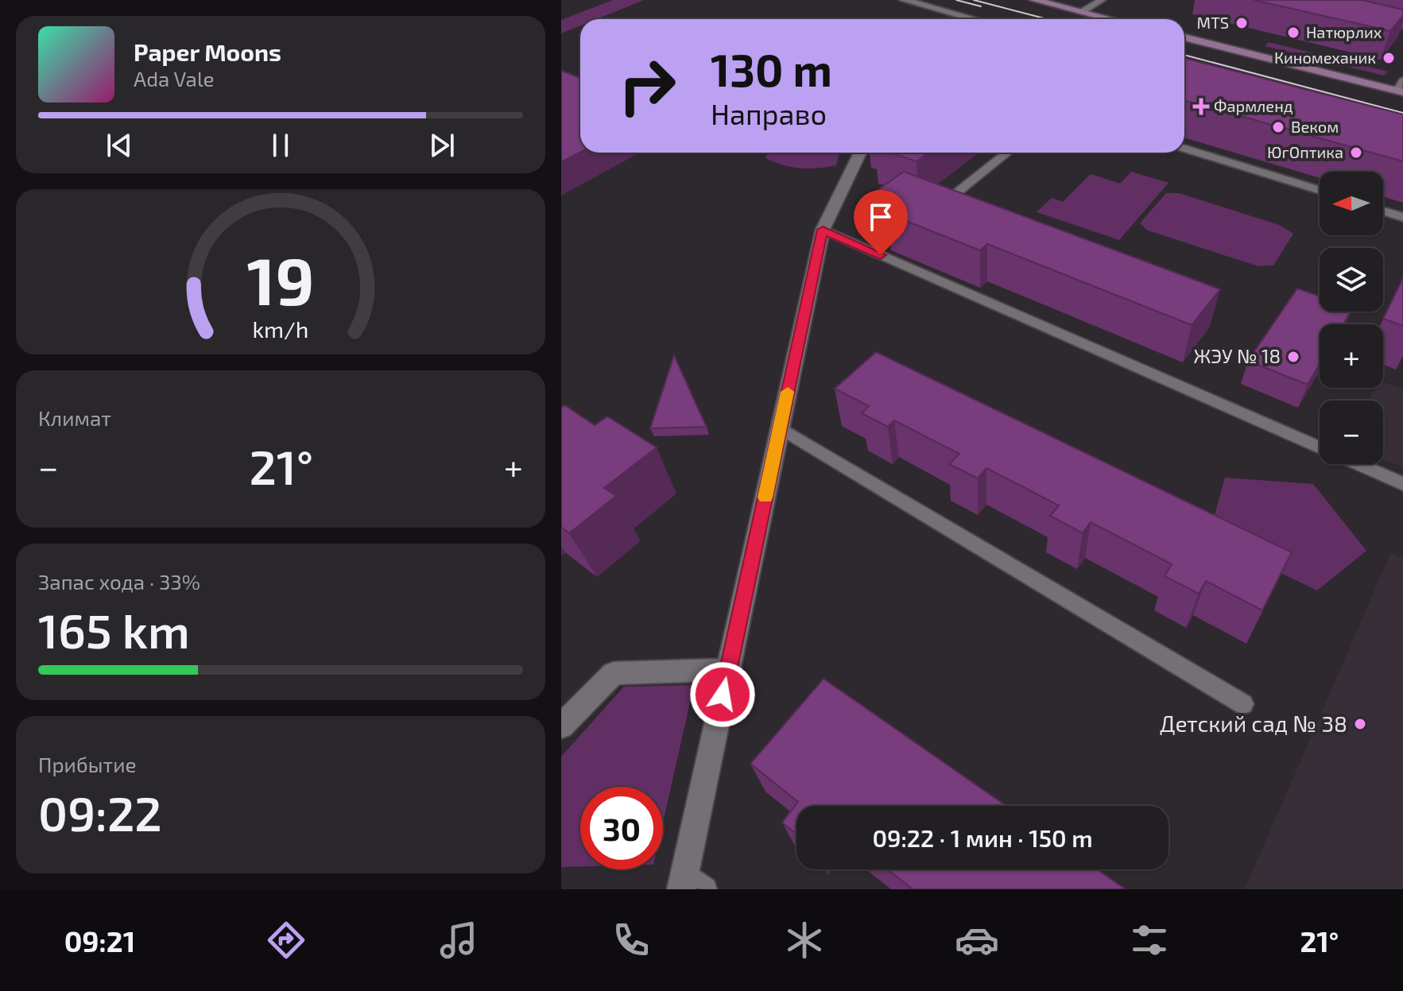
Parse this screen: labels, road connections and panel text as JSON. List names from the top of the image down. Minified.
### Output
{"places":{"other":["MTS","Натюрлих","Киномеханик","Веком","ЮгОптика","ЖЭУ № 18","Детский сад № 38"],"health":["Фармленд"]},"north":"left","page":{"turn":["130 m","Направо"],"song":["Paper Moons","Ada Vale"],"map_buttons":["+","−"],"tile":["Климат",["Запас хода · 33%","165 km"],["Прибытие","09:22"]],"heat":["−","21°","+"],"limit":"30","trip":"09:22 · 1 мин · 150 m","tabs":["09:21","21°"],"gauge":["19","km/h"]}}
